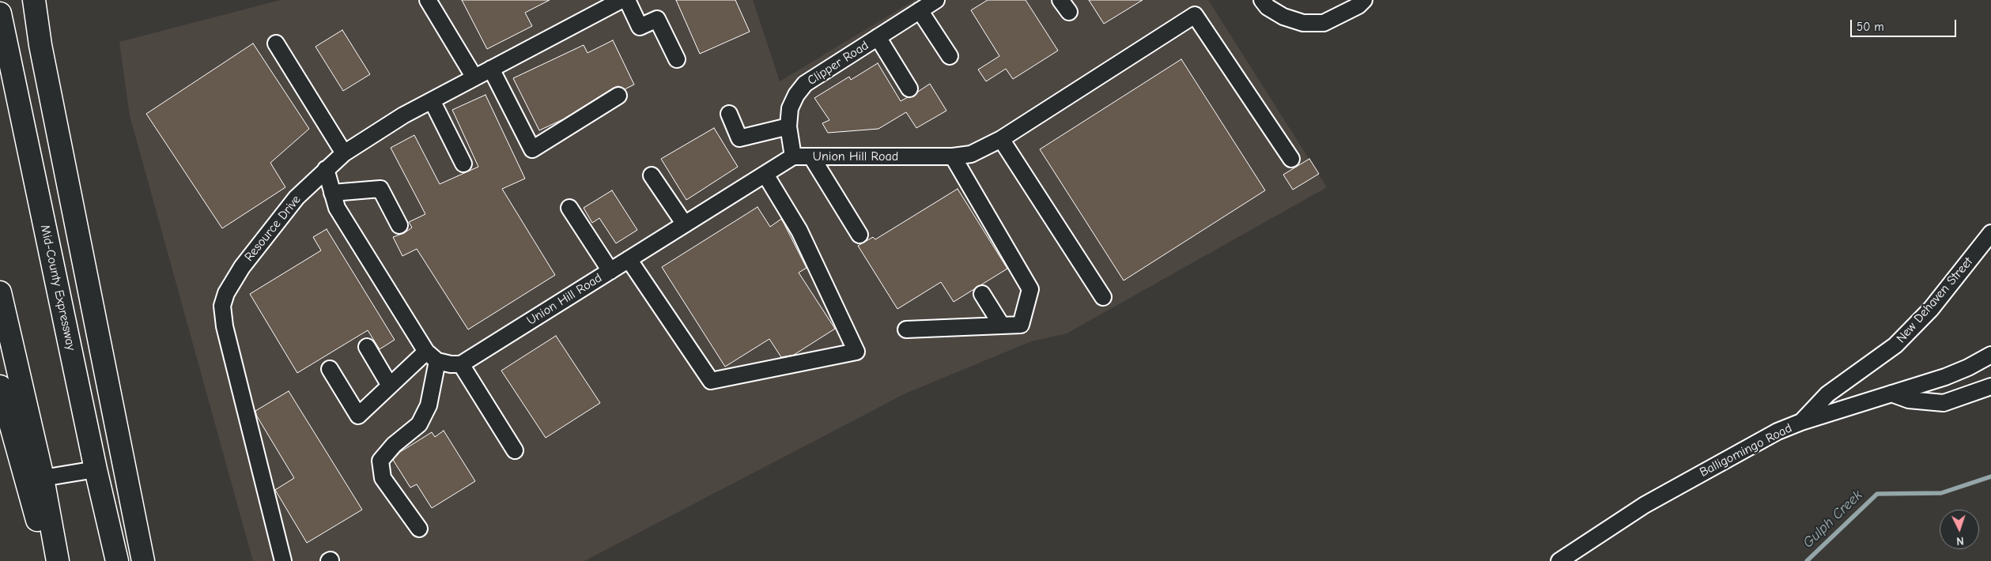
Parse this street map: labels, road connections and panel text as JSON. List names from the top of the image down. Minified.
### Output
{"streets":{"highway":["Mid-County Expressway"],"street":["Clipper Road","Union Hill Road","Resource Drive","New Dehaven Street","Balligomingo Road"]},"crossings":[["Clipper Road","Union Hill Road"],["New Dehaven Street","Balligomingo Road"]],"water":["Gulph Creek"],"scale_bar":"50 m","north":"bottom"}
